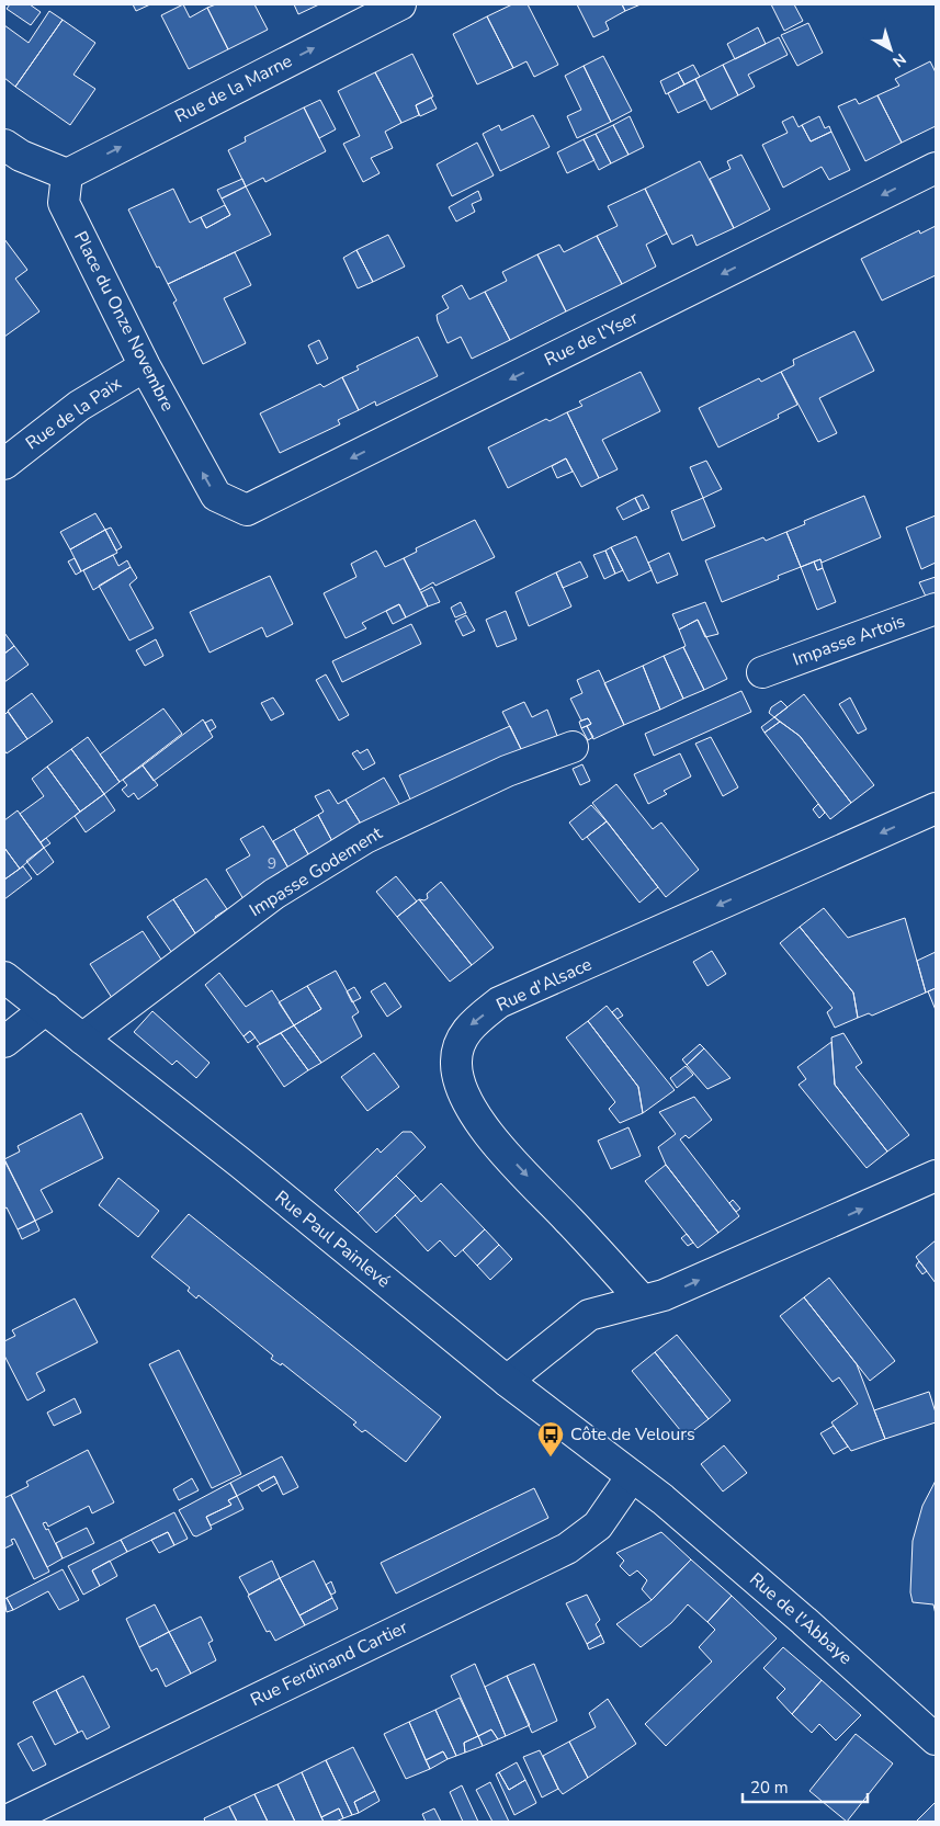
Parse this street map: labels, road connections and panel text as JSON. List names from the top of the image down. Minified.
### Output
{"streets":{"street":["Rue de la Marne","Place du Onze Novembre","Rue de l'Yser","Rue de la Paix","Impasse Artois","Impasse Godement","Rue d'Alsace","Rue Paul Painlevé","Rue de l'Abbaye","Rue Ferdinand Cartier"]},"crossings":[["Rue de la Marne","Place du Onze Novembre"],["Place du Onze Novembre","Rue de l'Yser"],["Place du Onze Novembre","Rue de la Paix"],["Impasse Godement","Rue Paul Painlevé"],["Rue Paul Painlevé","Rue de l'Abbaye"],["Rue Paul Painlevé","Rue Ferdinand Cartier"]],"one_way":["Rue de la Marne","Place du Onze Novembre","Rue de l'Yser"],"places":{"bus stop":["Côte de Velours"]},"house_numbers":["9"],"scale_bar":"20 m","north":"bottom right"}
